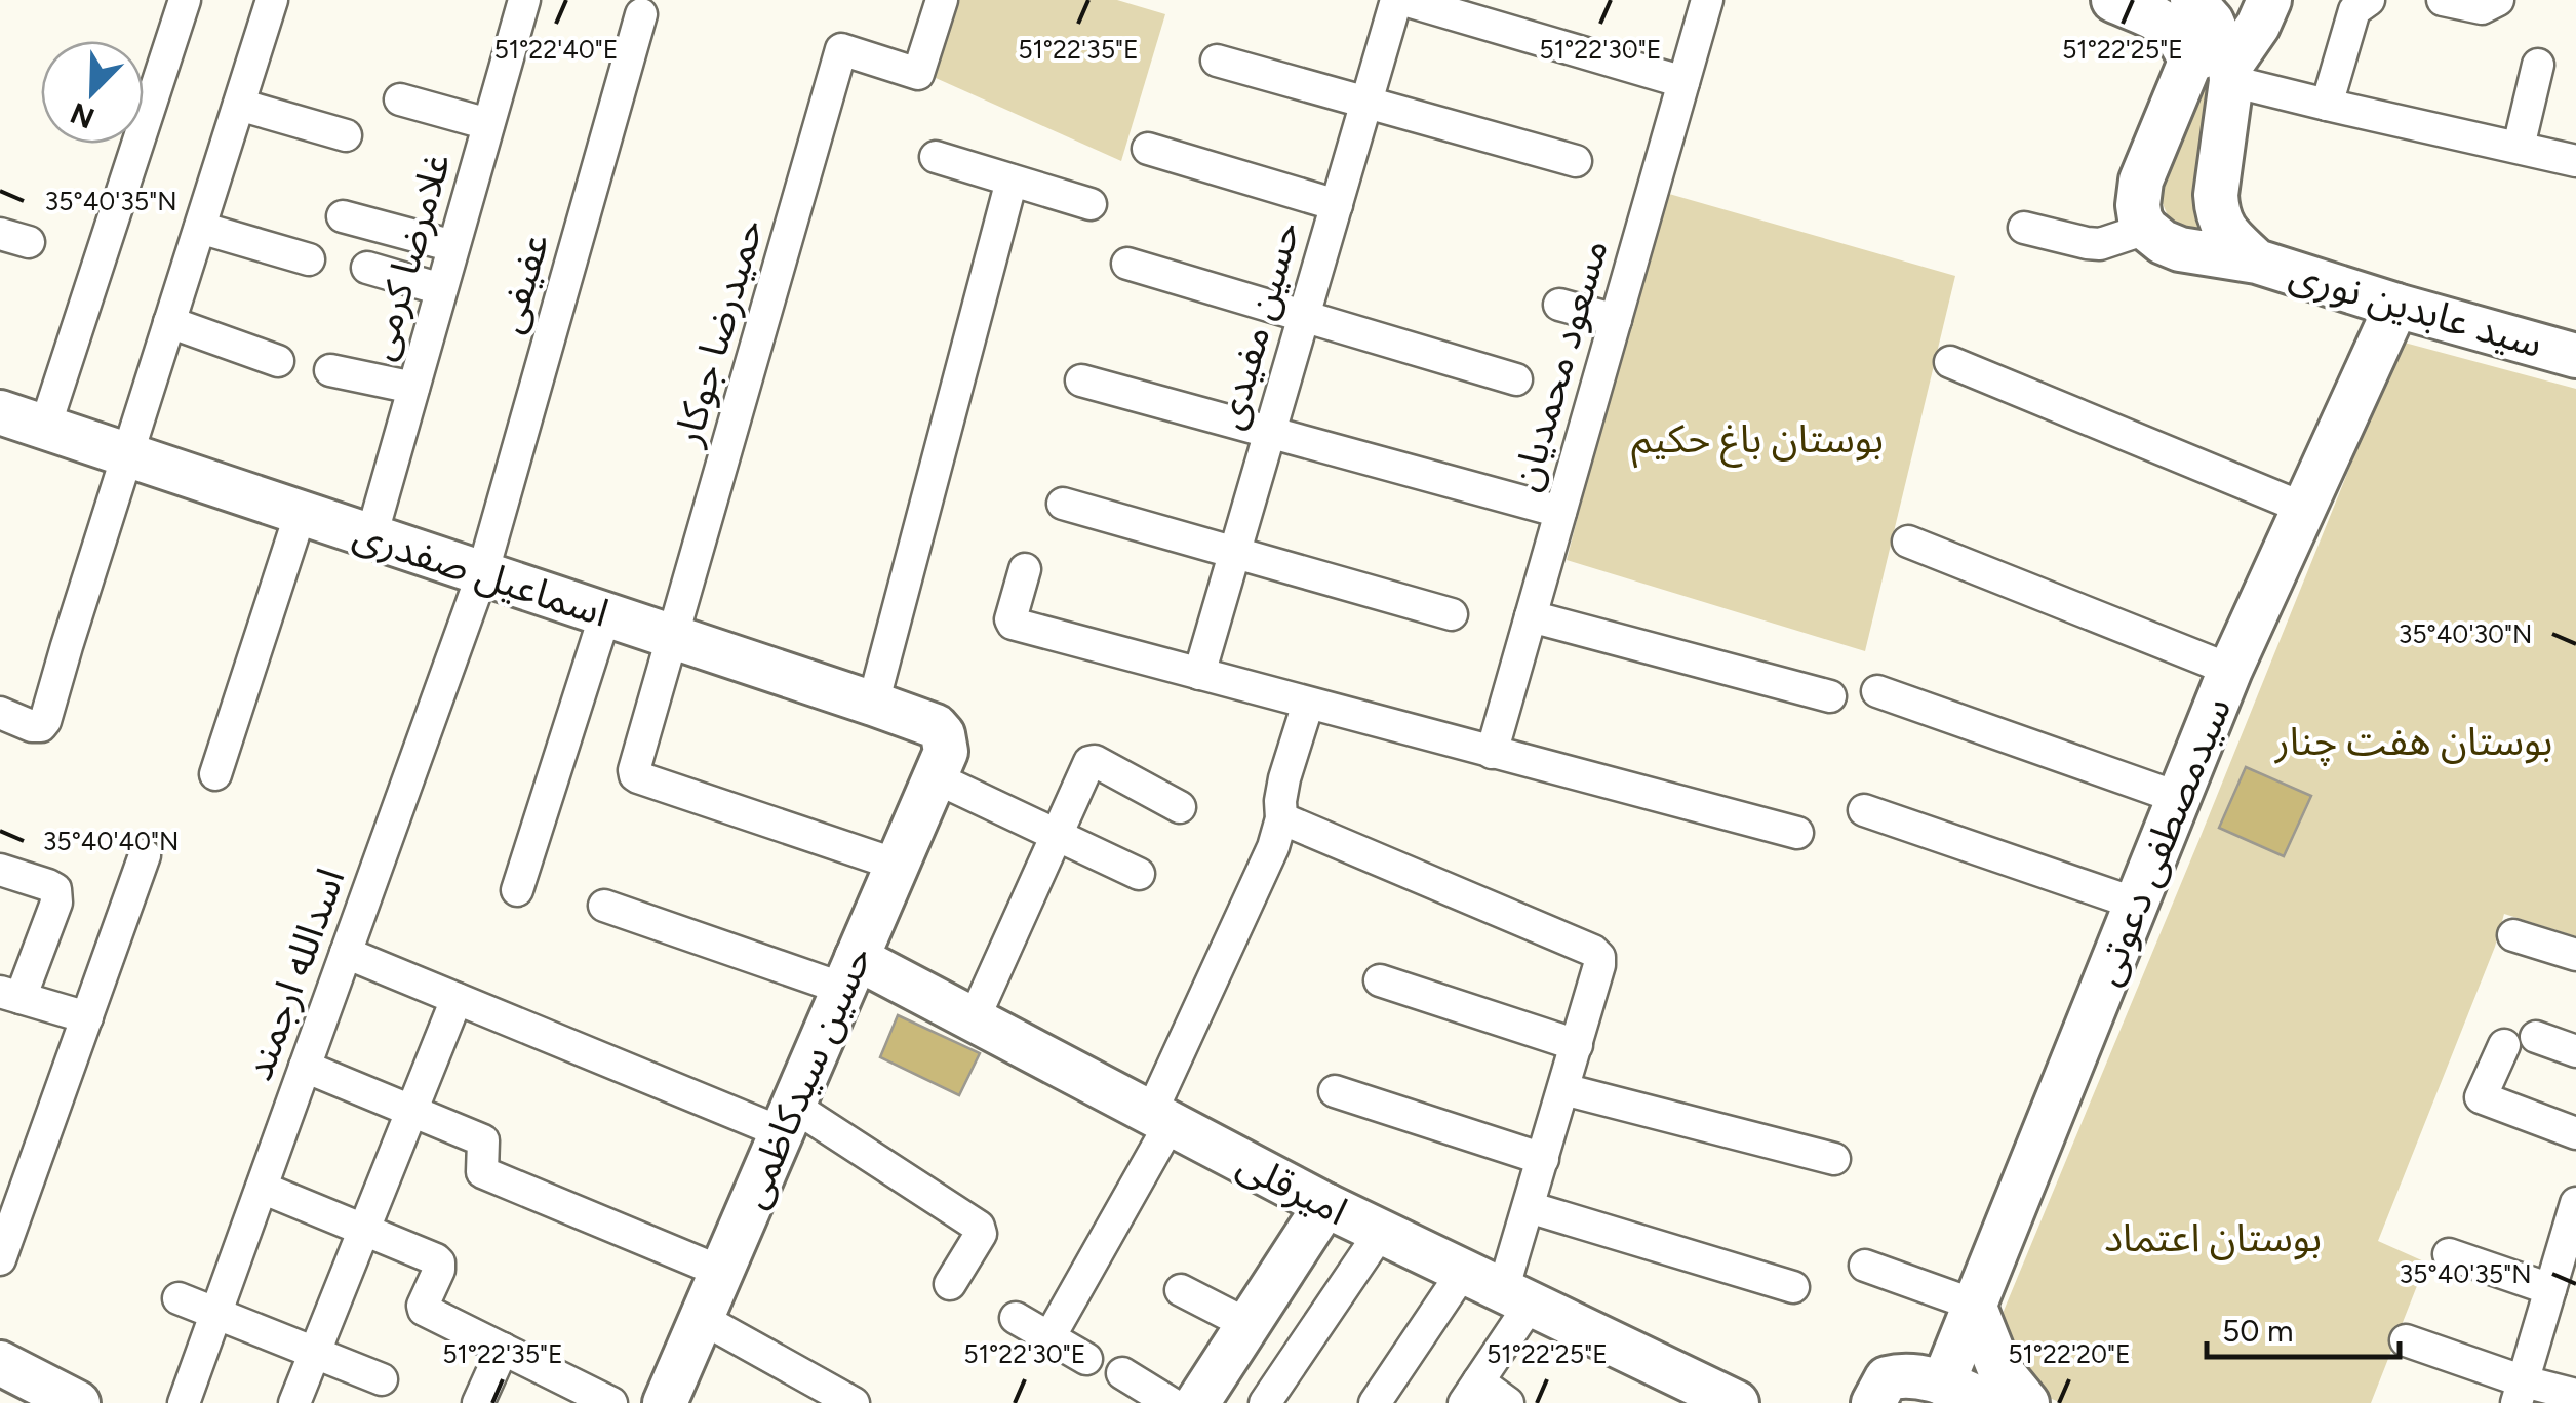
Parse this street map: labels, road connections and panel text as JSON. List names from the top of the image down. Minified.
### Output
{"streets":{"main road":["سید عابدین نوری","اسماعیل صفدری","سیدمصطفی دعوتی","حسین سیدکاظمی","امیرقلی"],"street":["غلامرضا کرمی","عفیفی","حسین مفیدی","حمیدرضا جوکار","مسعود محمدیان","اسدالله ارجمند"]},"crossings":[["غلامرضا کرمی","اسماعیل صفدری"],["عفیفی","اسماعیل صفدری"],["عفیفی","اسدالله ارجمند"],["سید عابدین نوری","سیدمصطفی دعوتی"],["حمیدرضا جوکار","اسماعیل صفدری"],["حمیدرضا جوکار","حسین سیدکاظمی"],["اسماعیل صفدری","اسدالله ارجمند"],["اسماعیل صفدری","حسین سیدکاظمی"],["حسین سیدکاظمی","امیرقلی"]],"parks":["بوستان باغ حکیم","بوستان هفت چنار","بوستان اعتماد"],"scale_bar":"50 m","north":"bottom left","coordinates":["51°22'40\"E","51°22'35\"E","51°22'30\"E","51°22'25\"E","35°40'35\"N","35°40'30\"N","35°40'40\"N","51°22'20\"E"]}
